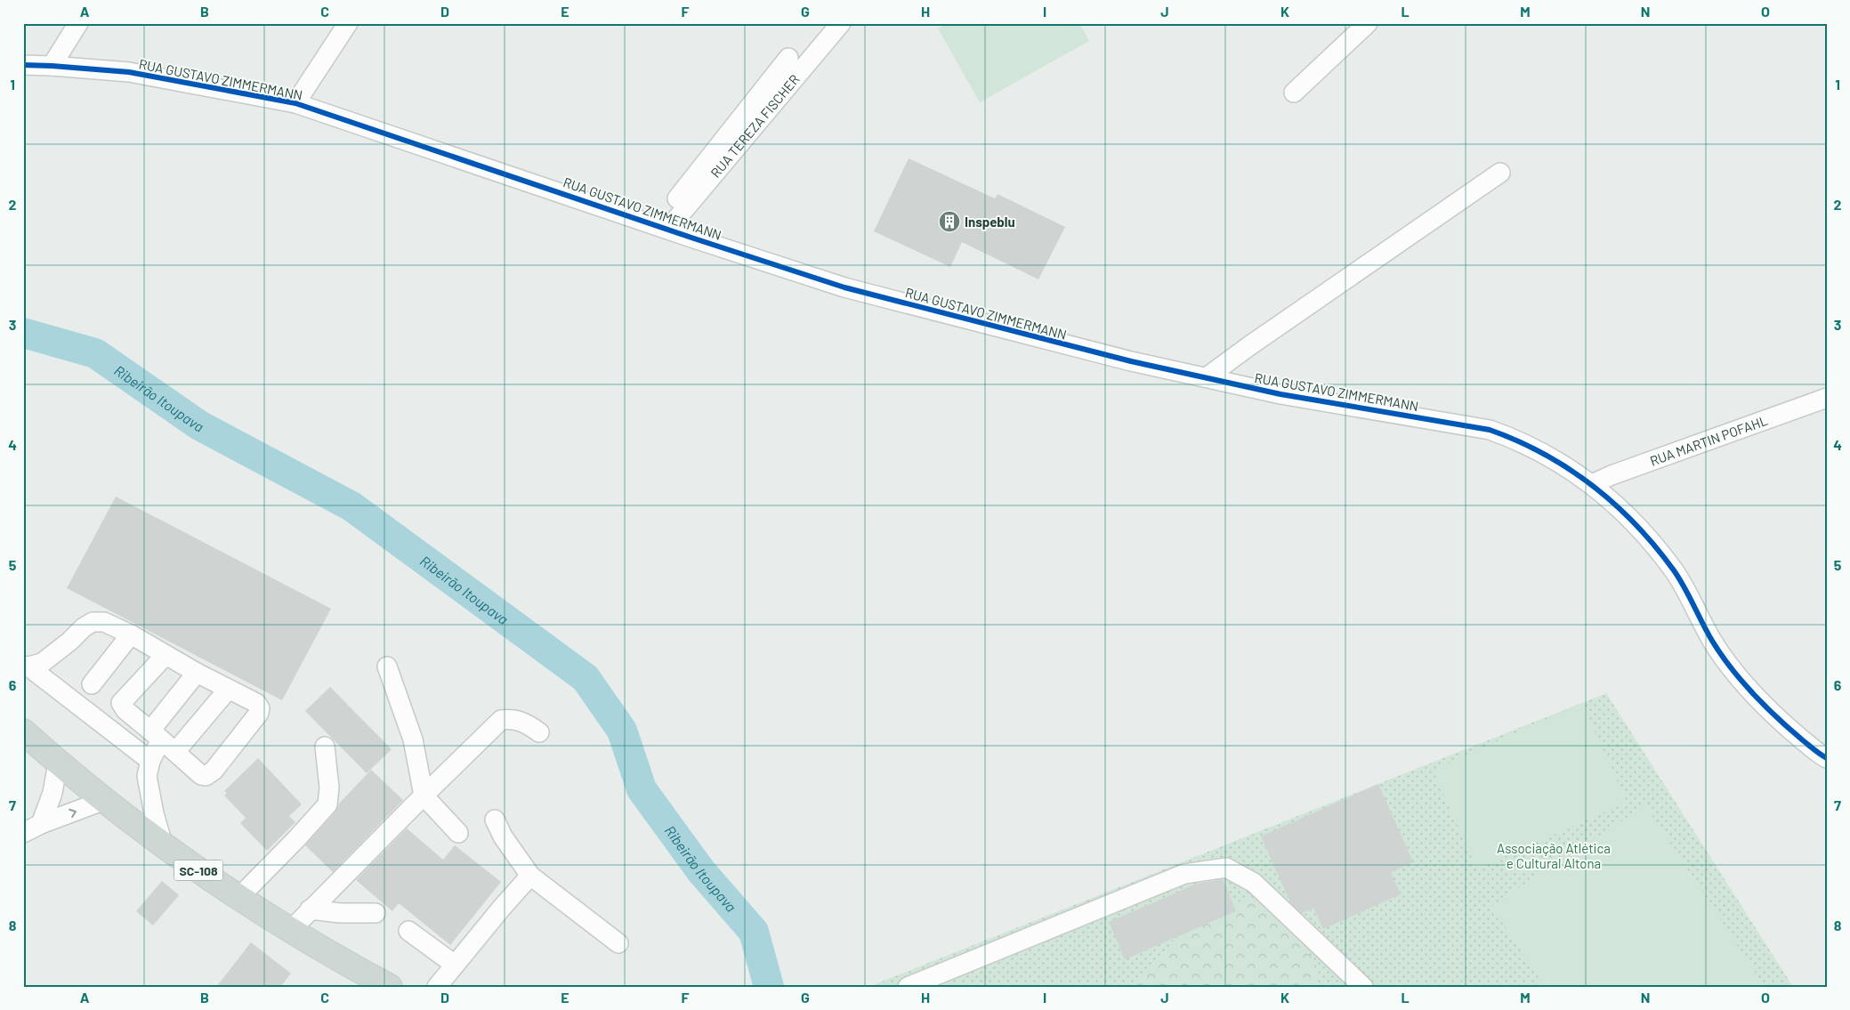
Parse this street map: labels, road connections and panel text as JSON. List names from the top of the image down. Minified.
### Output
{"streets":{"main road":["SC-108"],"street":["RUA GUSTAVO ZIMMERMANN","RUA TEREZA FISCHER","RUA MARTIN POFAHL"]},"crossings":[["RUA GUSTAVO ZIMMERMANN","RUA TEREZA FISCHER"],["RUA GUSTAVO ZIMMERMANN","RUA MARTIN POFAHL"]],"water":["Ribeirão Itoupava"],"parks":["Associação Atlética e Cultural Altona"],"places":{"building":["Inspeblu"]},"grid":{"columns":["A","B","C","D","E","F","G","H","I","J","K","L","M","N","O"],"rows":["1","2","3","4","5","6","7","8"]}}
